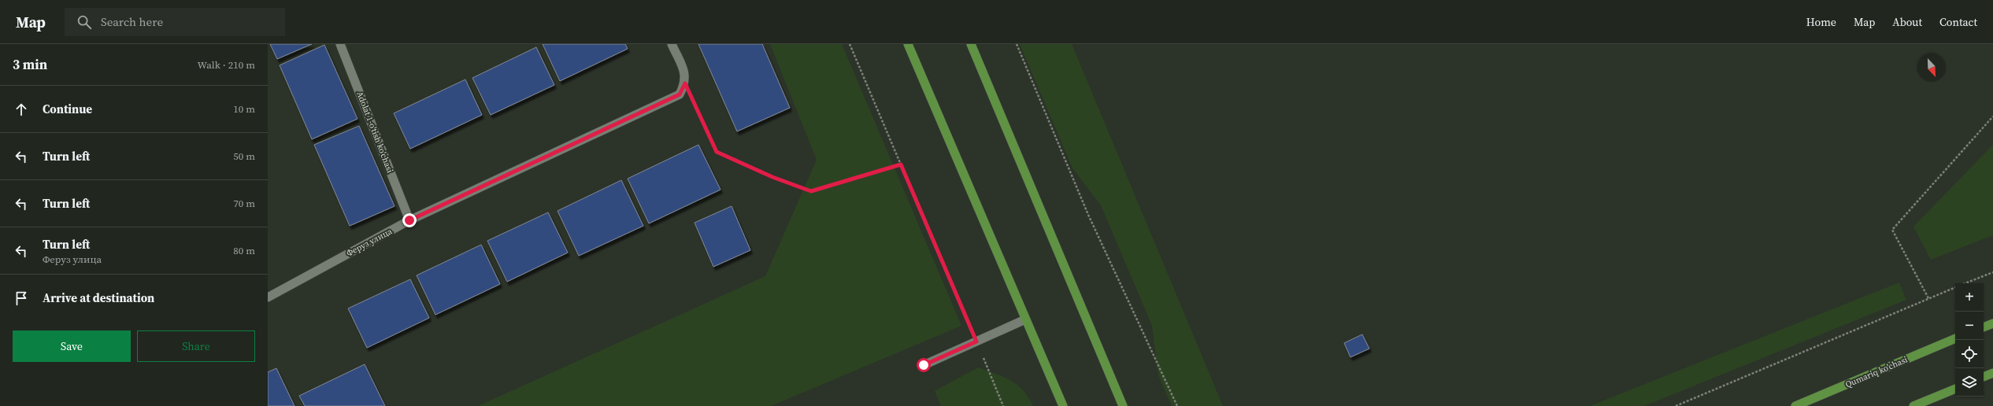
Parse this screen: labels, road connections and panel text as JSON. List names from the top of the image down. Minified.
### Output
{"streets":{"main road":["Qumariq ko'chasi"],"street":["Adolat 1-o'tish ko'chasi","Феруз улица"]},"crossings":[["Adolat 1-o'tish ko'chasi","Феруз улица"]],"north":"bottom right","page":{"header":"Map","search":"Search here","nav":["Home","Map","About","Contact"],"heading":["3 min","Walk · 210 m"],"list":[["Continue","10 m"],["Turn left","50 m"],["Turn left","70 m"],["Turn left","Феруз улица","80 m"],"Arrive at destination"],"map_buttons":["+","−"],"buttons":["Save","Share"]}}
